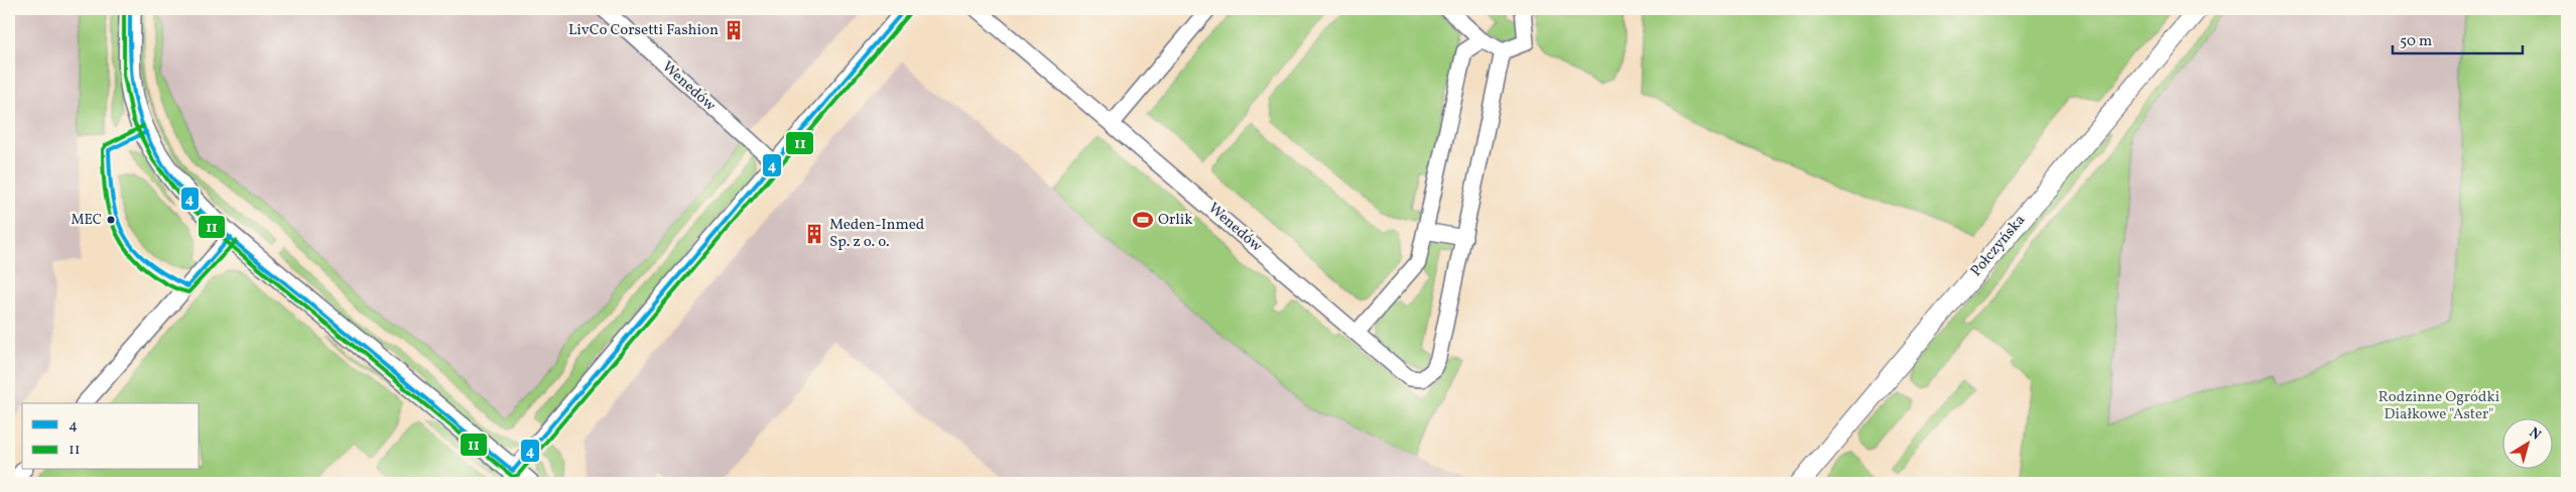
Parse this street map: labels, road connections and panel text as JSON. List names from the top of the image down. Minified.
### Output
{"streets":{"street":["Wenedów","Połczyńska"]},"parks":["Rodzinne Ogródki Diałkowe \"Aster\""],"places":{"building":["LivCo Corsetti Fashion","Meden-Inmed Sp. z o. o."],"other":["MEC"],"sports":["Orlik"]},"lines":["transit line 4","transit line 11"],"legend":["4","11"],"scale_bar":"50 m","north":"top right"}
